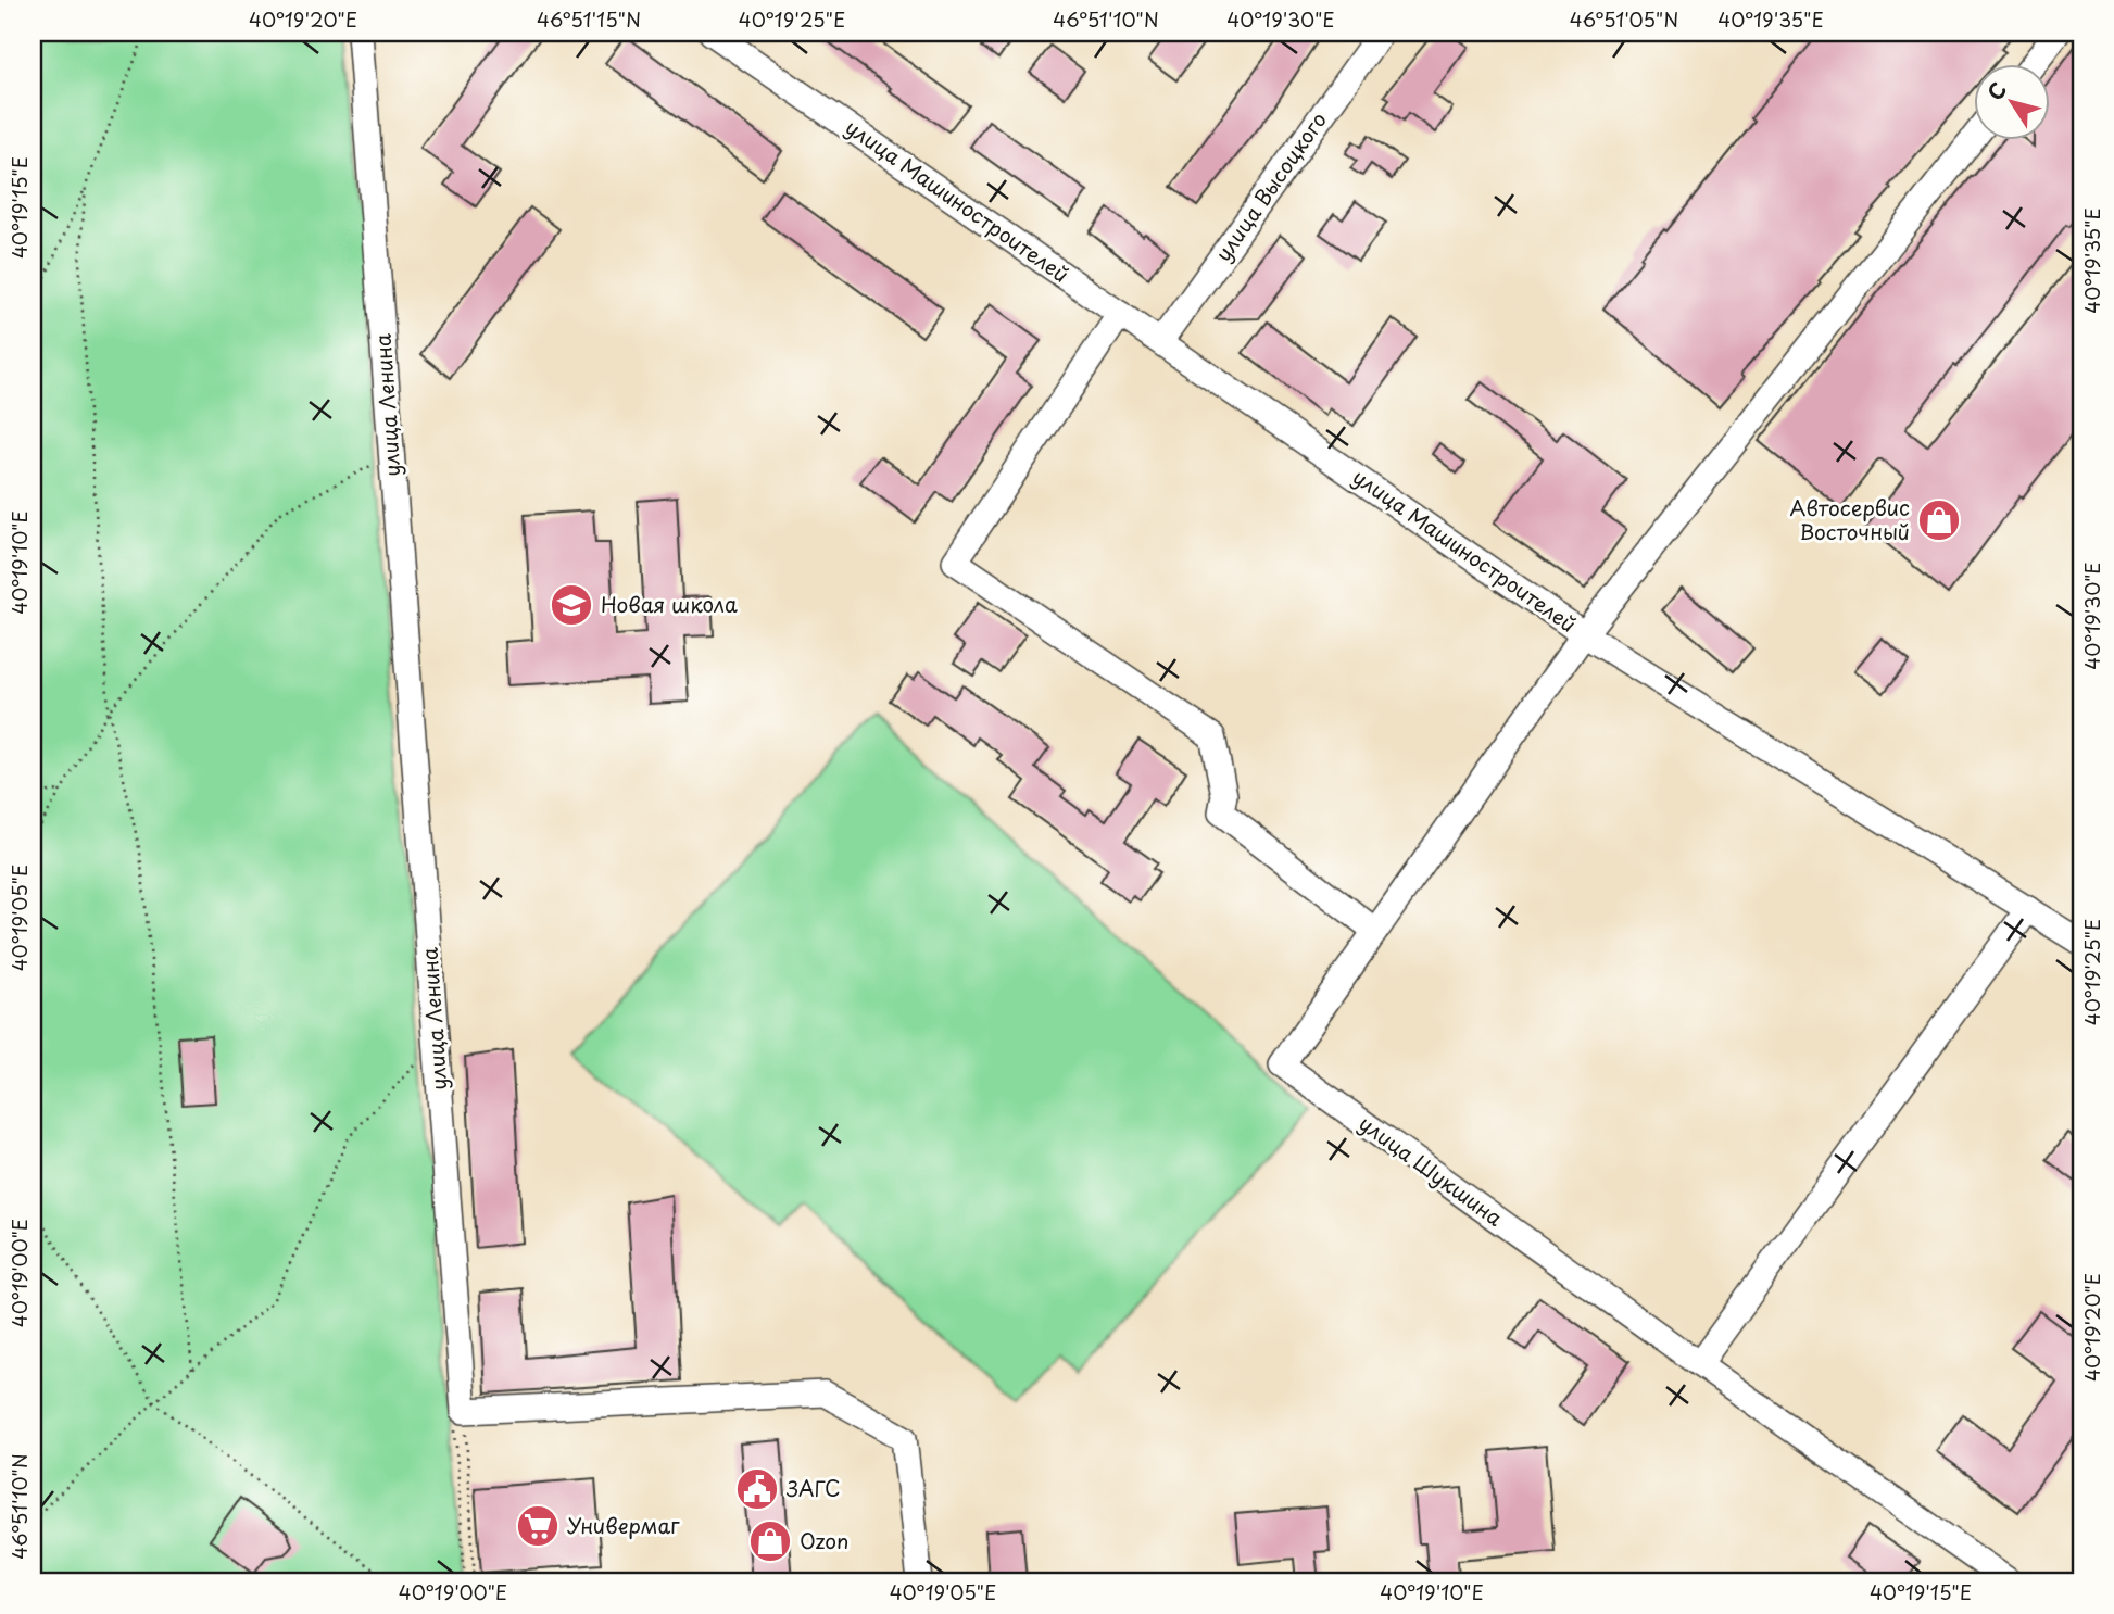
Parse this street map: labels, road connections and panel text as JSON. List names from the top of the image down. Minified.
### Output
{"streets":{"street":["улица Высоцкого","улица Машиностроителей","улица Ленина","улица Шукшина"]},"crossings":[["улица Высоцкого","улица Машиностроителей"],["улица Машиностроителей","улица Шукшина"]],"places":{"shop":["Автосервис Восточный","Ozon"],"school or university":["Новая школа"],"public building":["ЗАГС"],"supermarket":["Универмаг"]},"north":"top left","coordinates":["40°19'20\"E","46°51'15\"N","40°19'25\"E","46°51'10\"N","40°19'30\"E","46°51'05\"N","40°19'35\"E","40°19'15\"E","40°19'10\"E","40°19'05\"E","40°19'00\"E"]}
